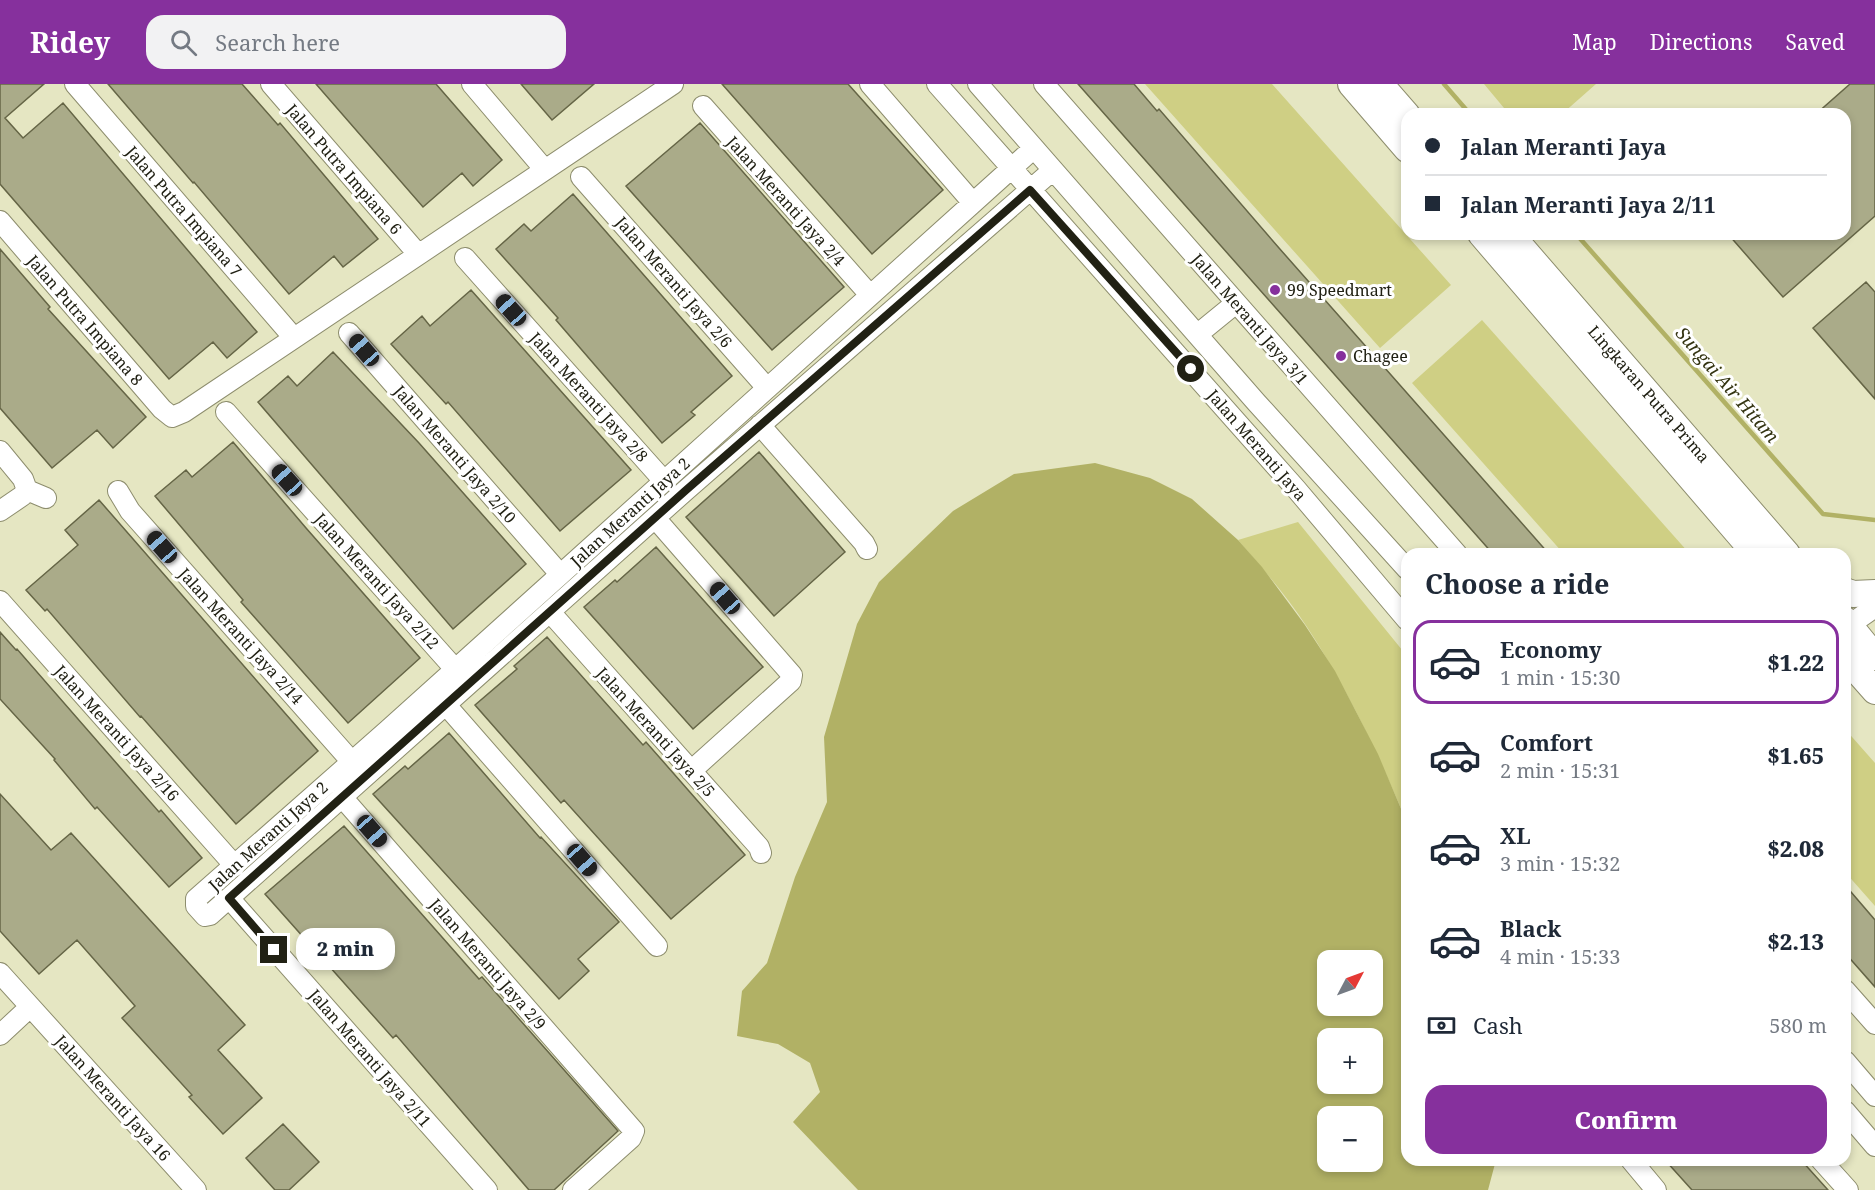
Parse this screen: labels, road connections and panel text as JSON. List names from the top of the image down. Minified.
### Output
{"streets":{"main road":["Lingkaran Putra Prima"],"street":["Jalan Putra Impiana 6","Jalan Meranti Jaya 2/4","Jalan Putra Impiana 7","Jalan Meranti Jaya 2/6","Jalan Meranti Jaya 3/1","Jalan Putra Impiana 8","Jalan Meranti Jaya 2/8","Jalan Meranti Jaya","Jalan Meranti Jaya 2/10","Jalan Meranti Jaya 2","Jalan Meranti Jaya 2/12","Jalan Meranti Jaya 2/14","Jalan Meranti Jaya 2/5","Jalan Meranti Jaya 2/16","Jalan Meranti Jaya 2/9","Jalan Meranti Jaya 2/11","Jalan Meranti Jaya 16"]},"crossings":[["Jalan Meranti Jaya 2/4","Jalan Meranti Jaya 2"],["Jalan Putra Impiana 7","Jalan Putra Impiana 8"],["Jalan Meranti Jaya 2/6","Jalan Meranti Jaya 2"],["Jalan Meranti Jaya 2/8","Jalan Meranti Jaya 2"],["Jalan Meranti Jaya","Jalan Meranti Jaya 2"],["Jalan Meranti Jaya 2/10","Jalan Meranti Jaya 2"],["Jalan Meranti Jaya 2","Jalan Meranti Jaya 2/12"],["Jalan Meranti Jaya 2","Jalan Meranti Jaya 2/14"],["Jalan Meranti Jaya 2","Jalan Meranti Jaya 2/5"],["Jalan Meranti Jaya 2","Jalan Meranti Jaya 2/16"],["Jalan Meranti Jaya 2","Jalan Meranti Jaya 2/9"],["Jalan Meranti Jaya 2","Jalan Meranti Jaya 2/11"]],"water":["Sungai Air Hitam"],"places":["99 Speedmart","Chagee"],"north":"top right","page":{"header":"Ridey","search":"Search here","nav":["Map","Directions","Saved"],"banner":["Jalan Meranti Jaya","Jalan Meranti Jaya 2/11"],"heading":"Choose a ride","list":[{"name":"Economy","note":"1 min · 15:30","value":"$1.22"},{"name":"Comfort","note":"2 min · 15:31","value":"$1.65"},{"name":"XL","note":"3 min · 15:32","value":"$2.08"},{"name":"Black","note":"4 min · 15:33","value":"$2.13"}],"bubble":"2 min","map_buttons":["+","−"],"pay":["Cash","580 m"],"buttons":"Confirm"}}
